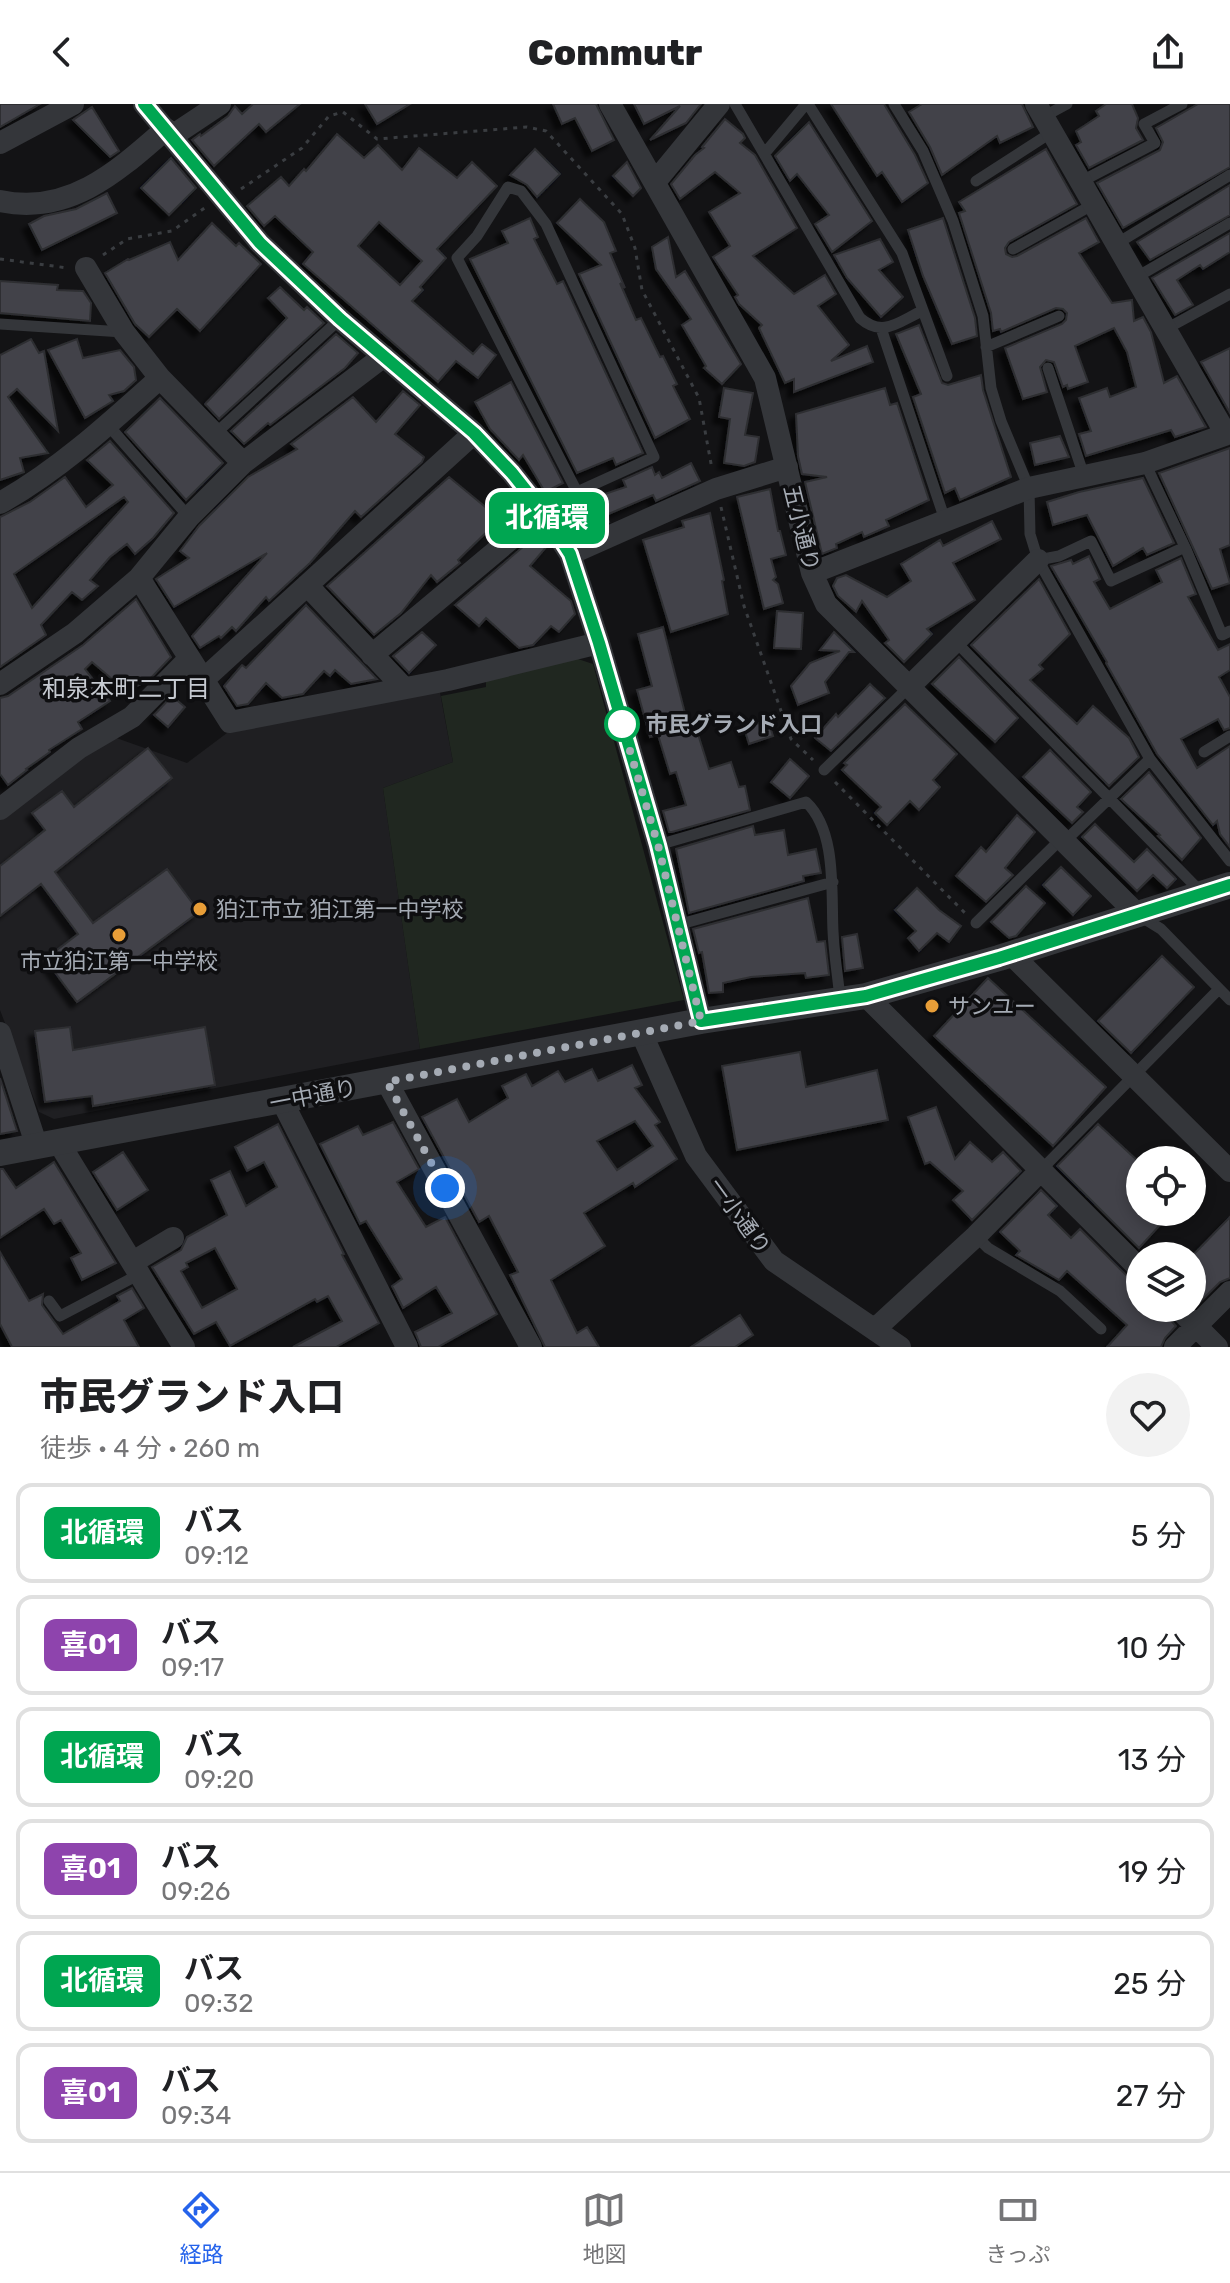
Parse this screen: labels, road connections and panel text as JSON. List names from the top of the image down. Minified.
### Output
{"streets":{"street":["五小通り","一中通り","一小通り"]},"crossings":[["五小通り","一中通り"],["一中通り","一小通り"]],"districts":["和泉本町二丁目"],"places":["市民グランド入口","狛江市立 狛江第一中学校","市立狛江第一中学校","サンユー"],"lines":["bus line 北循環"],"page":{"header":"Commutr","on_map":"北循環","heading":["市民グランド入口","徒歩 · 4 分 · 260 m"],"list":[{"mark":"北循環","name":"バス","note":"09:12","value":"5 分"},{"mark":"喜01","name":"バス","note":"09:17","value":"10 分"},{"mark":"北循環","name":"バス","note":"09:20","value":"13 分"},{"mark":"喜01","name":"バス","note":"09:26","value":"19 分"},{"mark":"北循環","name":"バス","note":"09:32","value":"25 分"},{"mark":"喜01","name":"バス","note":"09:34","value":"27 分"}],"tabs":["経路","地図","きっぷ"]}}
